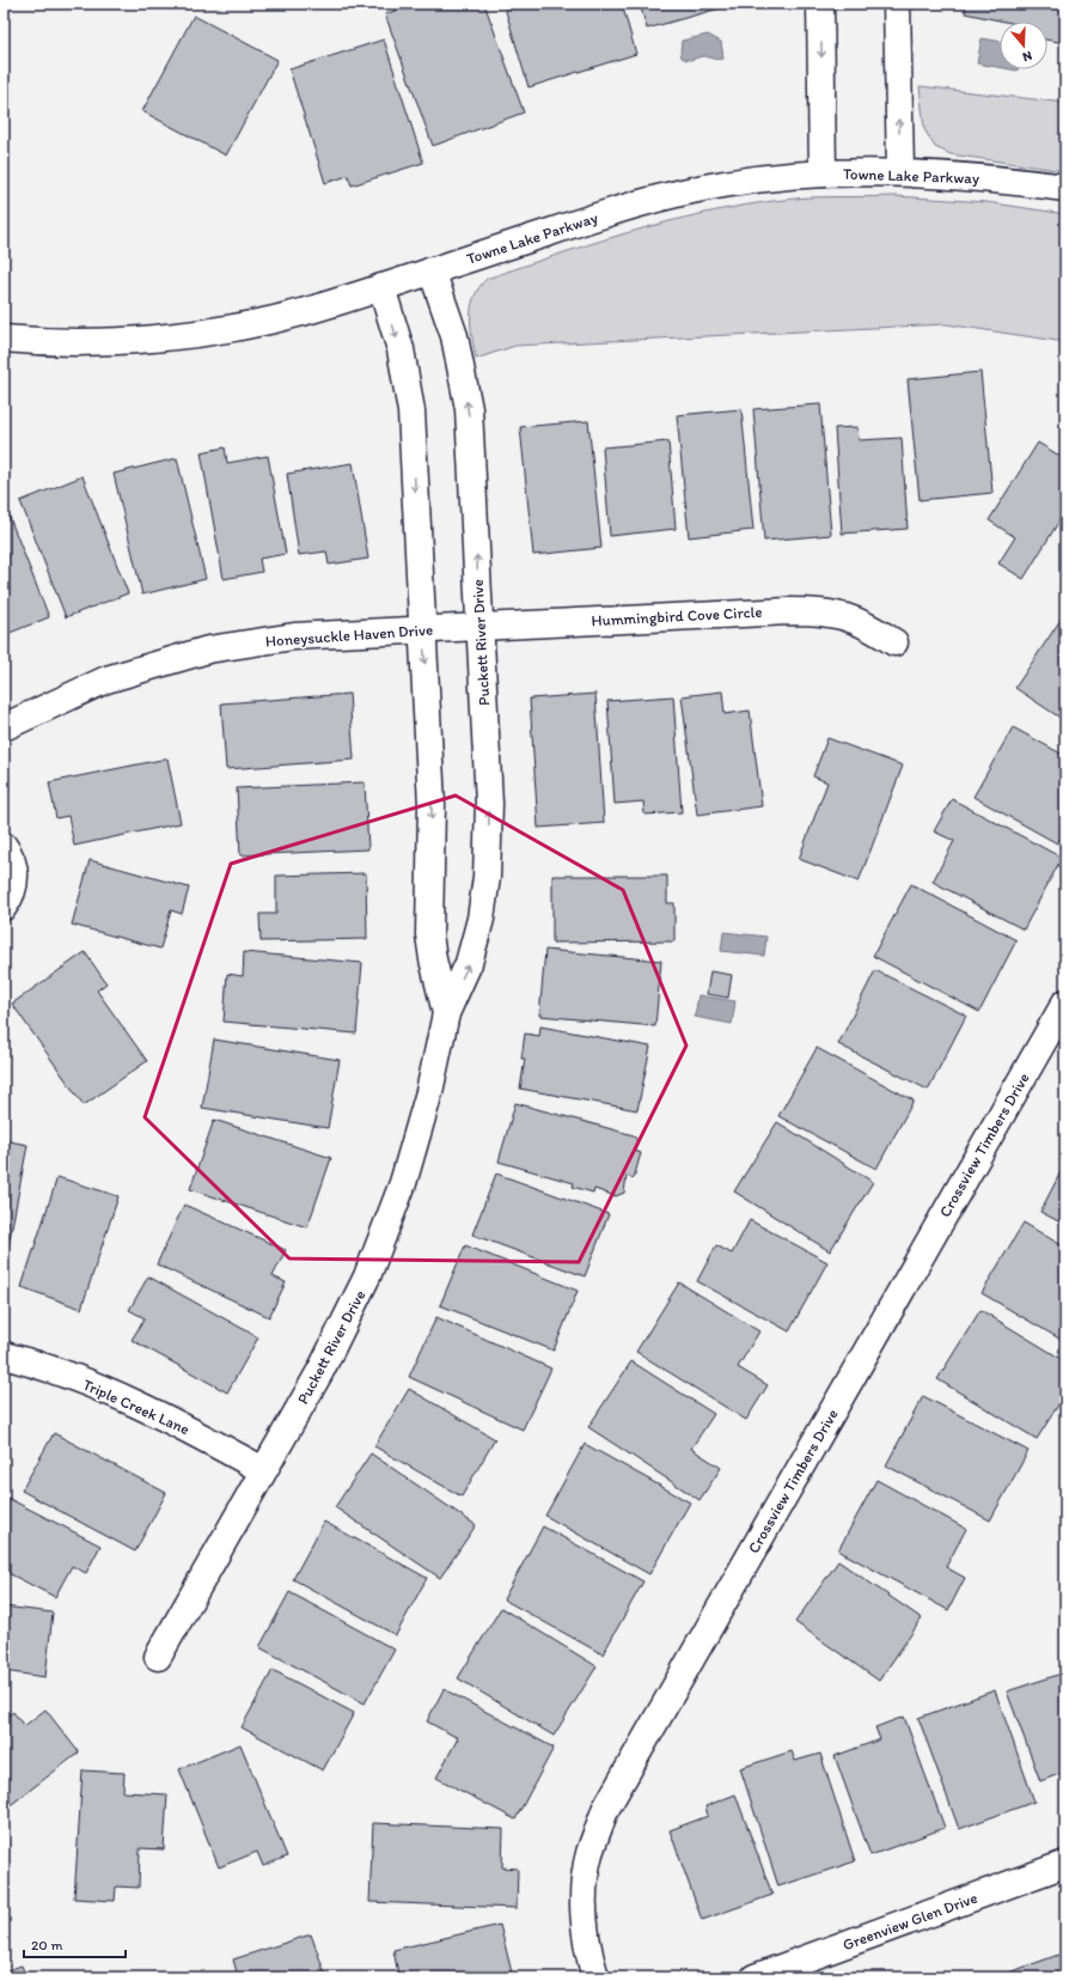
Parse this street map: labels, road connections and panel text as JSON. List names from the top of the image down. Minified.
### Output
{"streets":{"street":["Towne Lake Parkway","Hummingbird Cove Circle","Honeysuckle Haven Drive","Puckett River Drive","Crossview Timbers Drive","Triple Creek Lane","Greenview Glen Drive"]},"crossings":[["Towne Lake Parkway","Puckett River Drive"],["Hummingbird Cove Circle","Honeysuckle Haven Drive"],["Hummingbird Cove Circle","Puckett River Drive"],["Honeysuckle Haven Drive","Puckett River Drive"],["Puckett River Drive","Triple Creek Lane"]],"scale_bar":"20 m","north":"bottom"}
